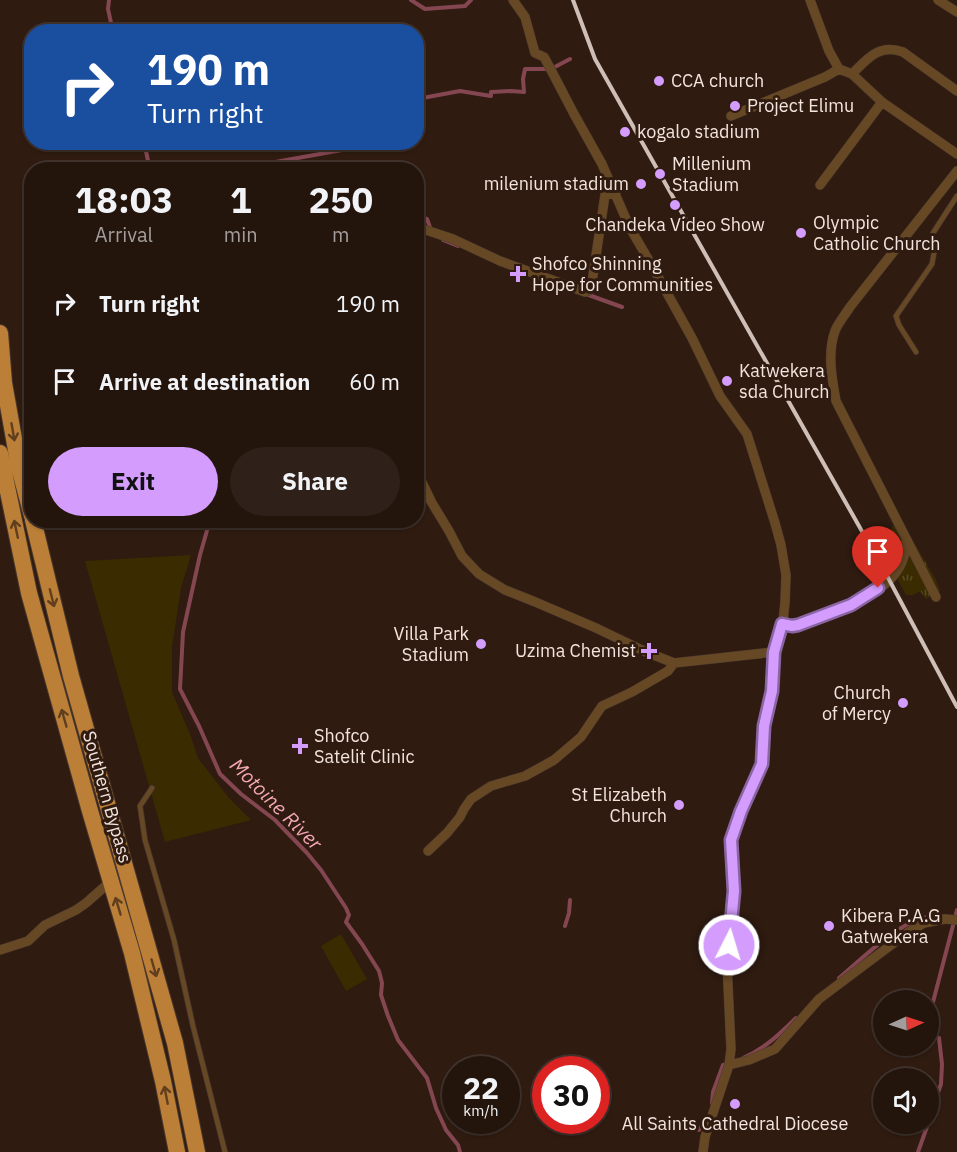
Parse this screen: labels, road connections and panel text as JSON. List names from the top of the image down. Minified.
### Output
{"streets":{"highway":["Southern Bypass"]},"water":["Motoine River"],"places":{"other":["CCA church","Project Elimu","kogalo stadium","Millenium Stadium","milenium stadium","Chandeka Video Show","Olympic Catholic Church","Katwekera sda Church","Villa Park Stadium","Church of Mercy","St Elizabeth Church","Kibera P.A.G Gatwekera","All Saints Cathedral Diocese"],"health":["Shofco Shinning Hope for Communities","Uzima Chemist","Shofco Satelit Clinic"]},"north":"right","page":{"turn":["190 m","Turn right"],"eta":["18:03","Arrival","1","min","250","m"],"list":[{"name":"Turn right","value":"190 m"},{"name":"Arrive at destination","value":"60 m"}],"buttons":["Exit","Share"],"speed":"22 km/h","limit":"30"}}
